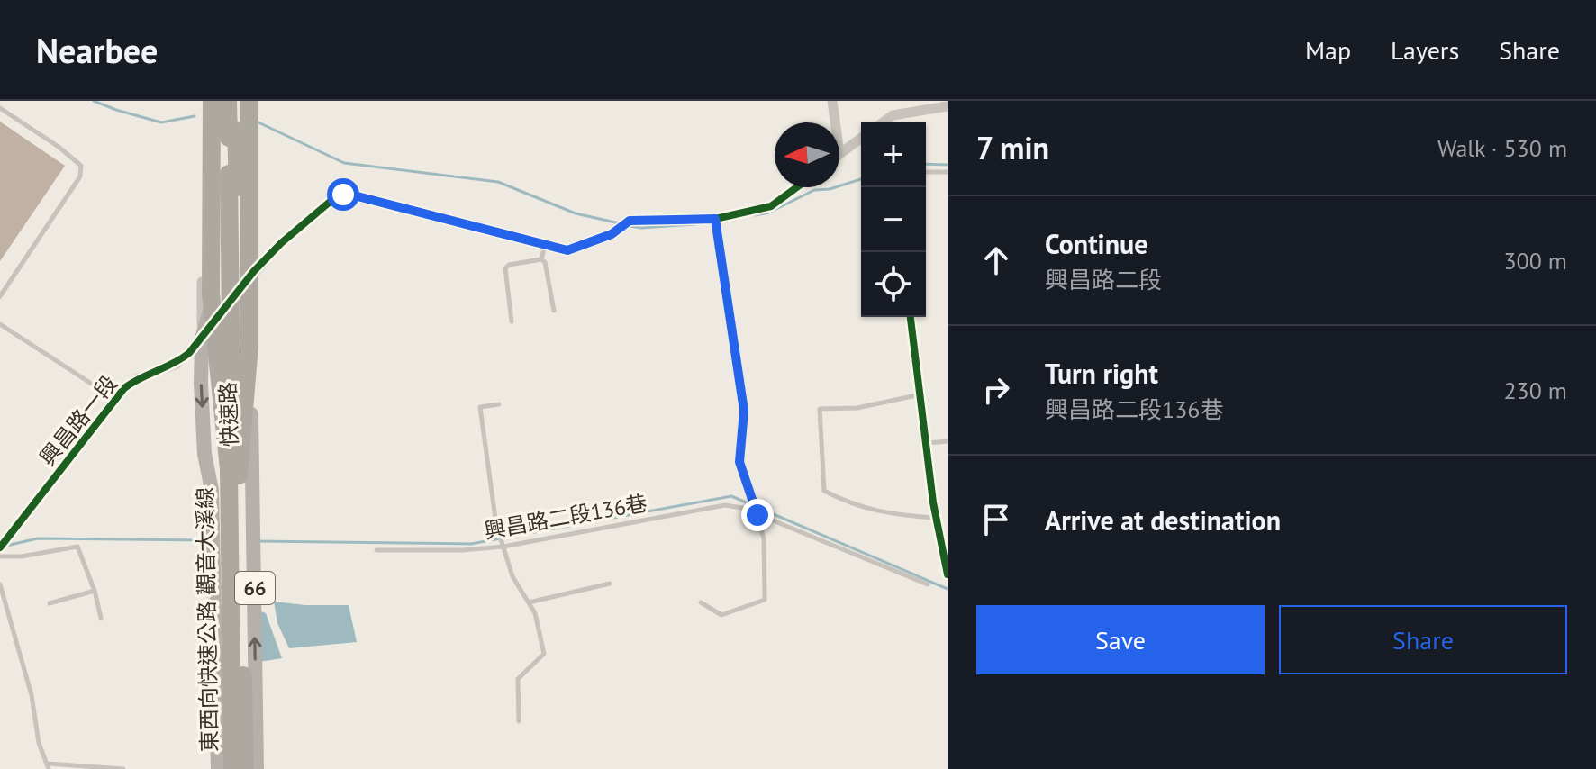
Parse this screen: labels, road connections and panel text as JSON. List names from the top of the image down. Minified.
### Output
{"streets":{"highway":["66","東西向快速公路 觀音大溪線"],"main road":["快速路"],"street":["興昌路一段"],"lane":["興昌路二段136巷"]},"crossings":[["快速路","興昌路一段"],["快速路","66"],["66","東西向快速公路 觀音大溪線"]],"north":"left","page":{"header":"Nearbee","nav":["Map","Layers","Share"],"heading":["7 min","Walk · 530 m"],"map_buttons":["+","−"],"list":[["Continue","興昌路二段","300 m"],["Turn right","興昌路二段136巷","230 m"],"Arrive at destination"],"buttons":["Save","Share"]}}
